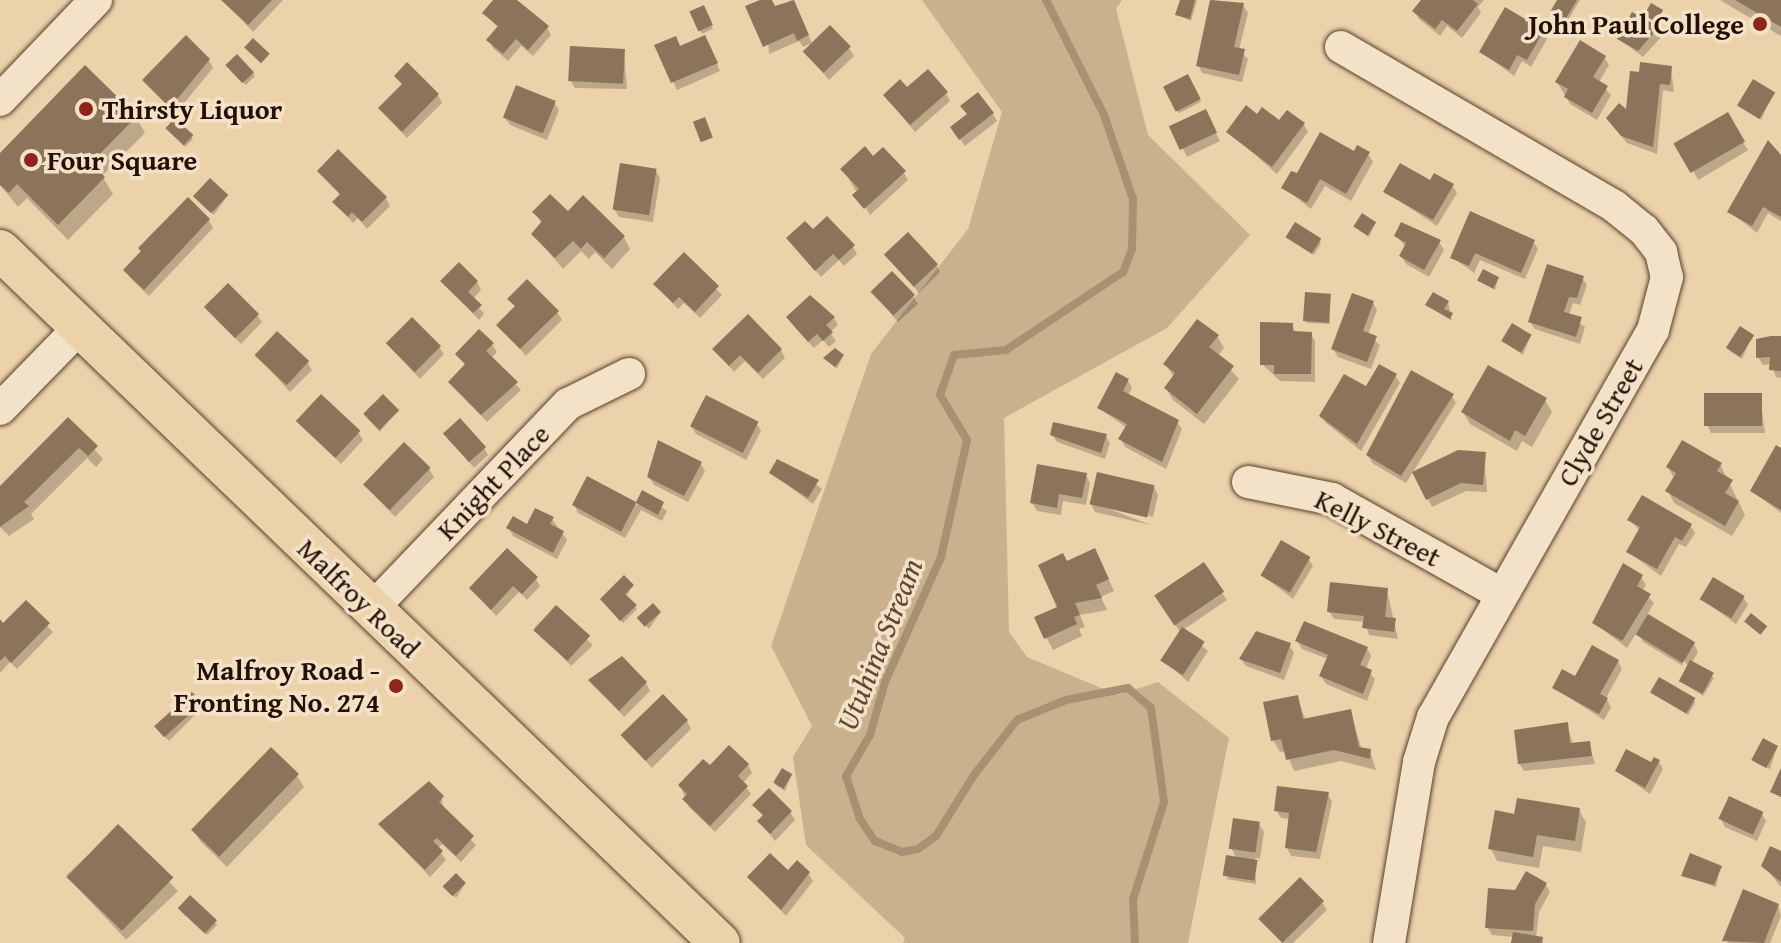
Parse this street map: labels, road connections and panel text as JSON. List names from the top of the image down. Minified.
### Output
{"streets":{"main road":["Malfroy Road"],"street":["Clyde Street","Knight Place","Kelly Street"]},"crossings":[["Clyde Street","Kelly Street"],["Knight Place","Malfroy Road"]],"water":["Utuhina Stream"],"places":["John Paul College","Thirsty Liquor","Four Square","Malfroy Road - Fronting No. 274"]}
